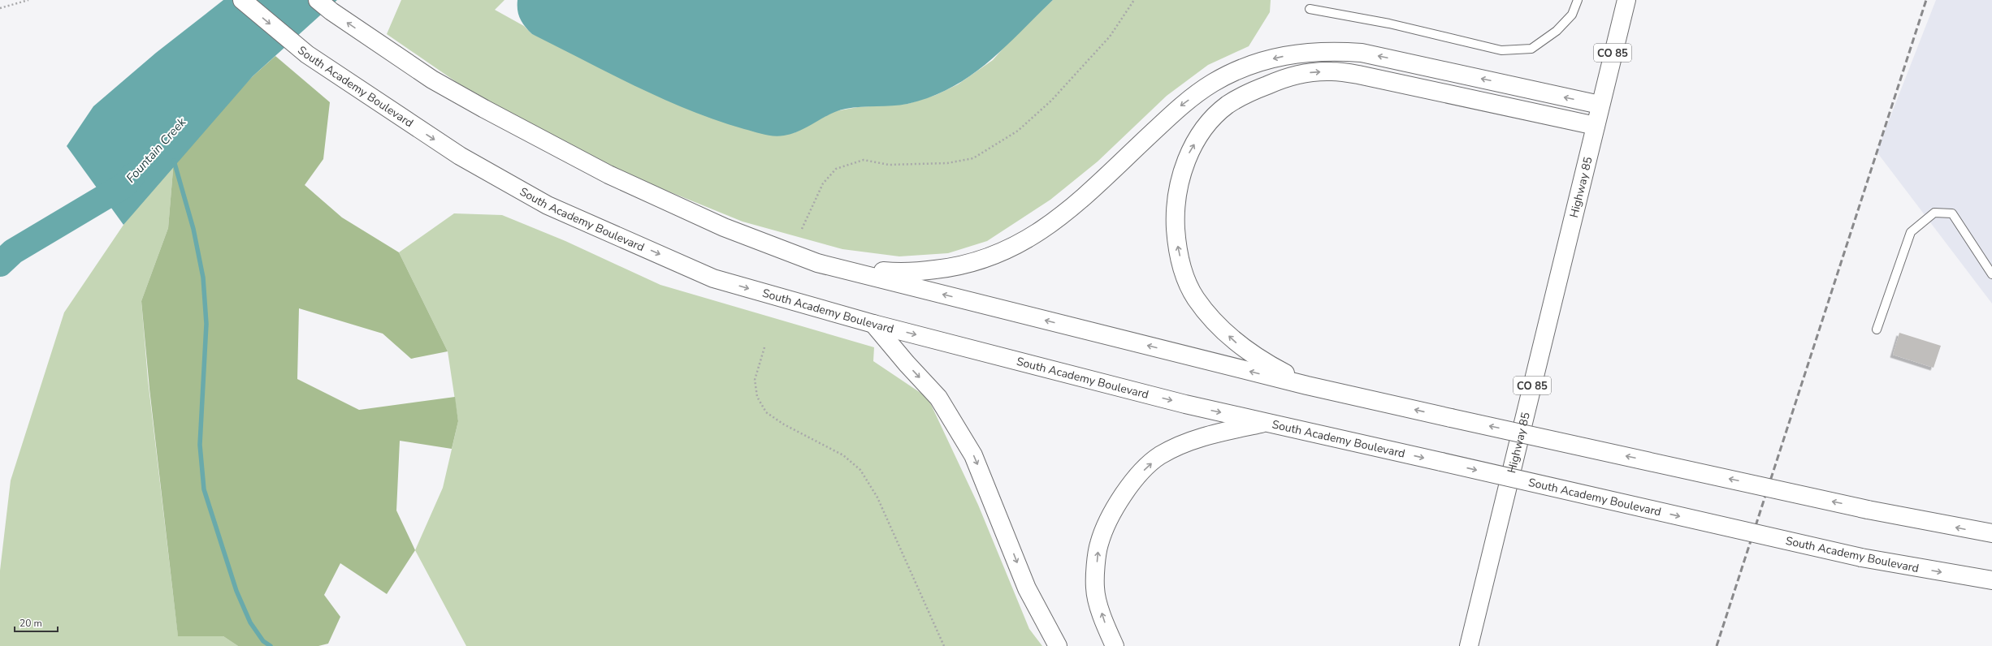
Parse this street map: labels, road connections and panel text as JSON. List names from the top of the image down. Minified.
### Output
{"streets":{"main road":["CO 85","South Academy Boulevard","Highway 85"]},"crossings":[["CO 85","Highway 85"]],"water":["Fountain Creek"],"scale_bar":"20 m"}
